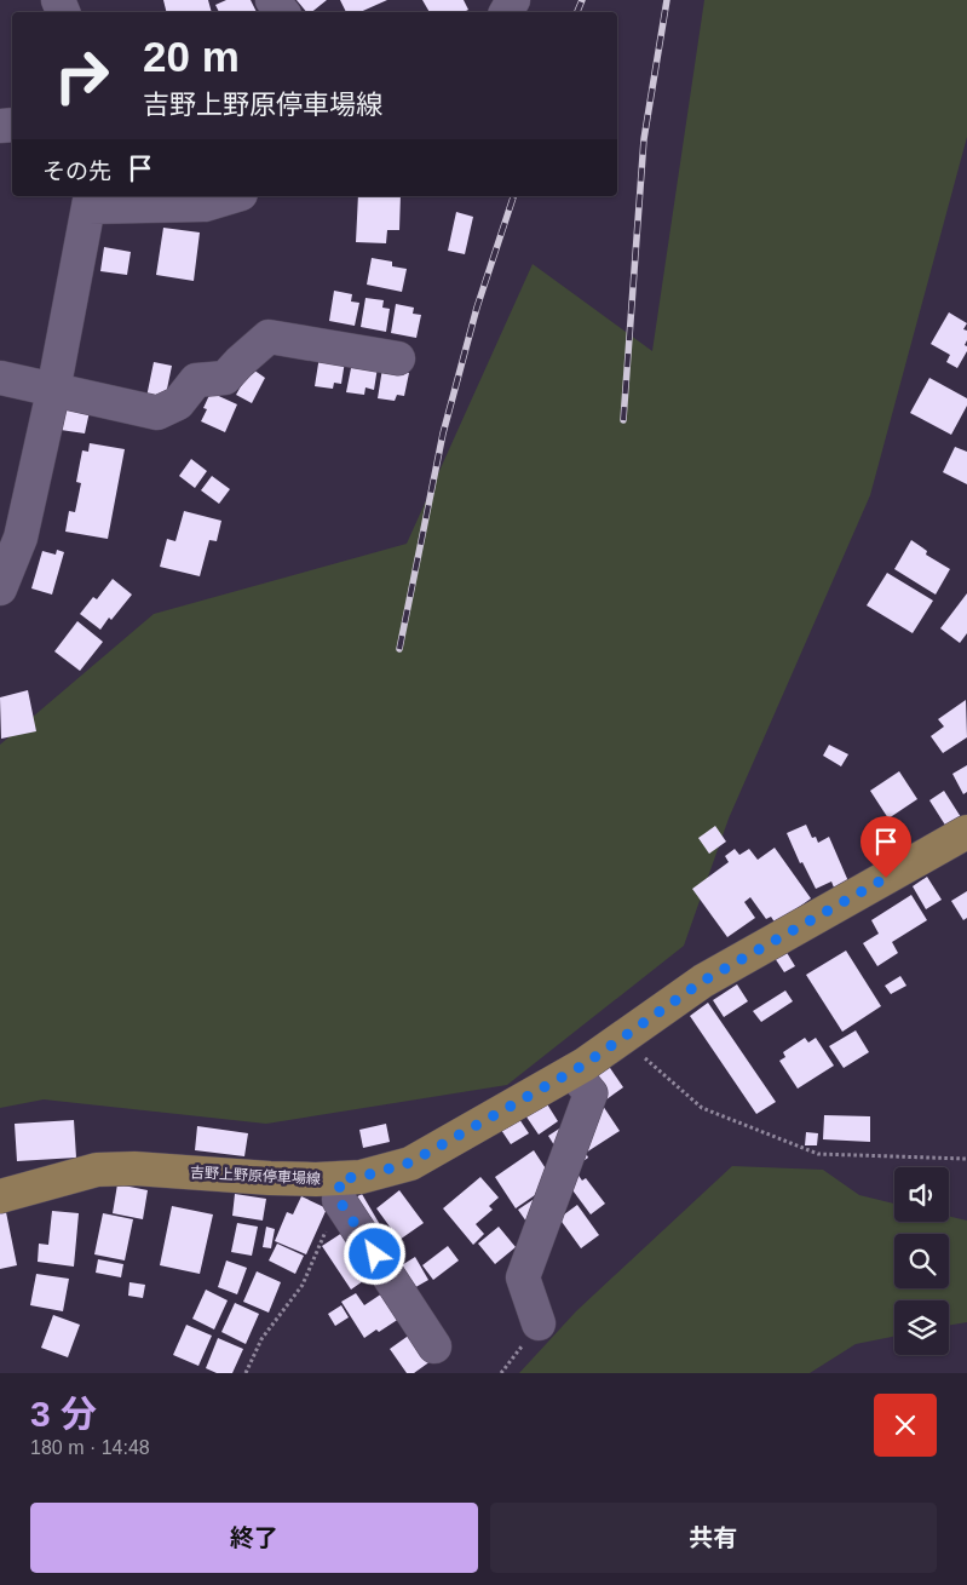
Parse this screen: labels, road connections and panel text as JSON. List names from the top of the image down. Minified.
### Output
{"streets":{"main road":["吉野上野原停車場線"]},"page":{"turn":["20 m","吉野上野原停車場線"],"then":"その先","heading":["3 分","180 m · 14:48"],"buttons":["終了","共有"]}}
